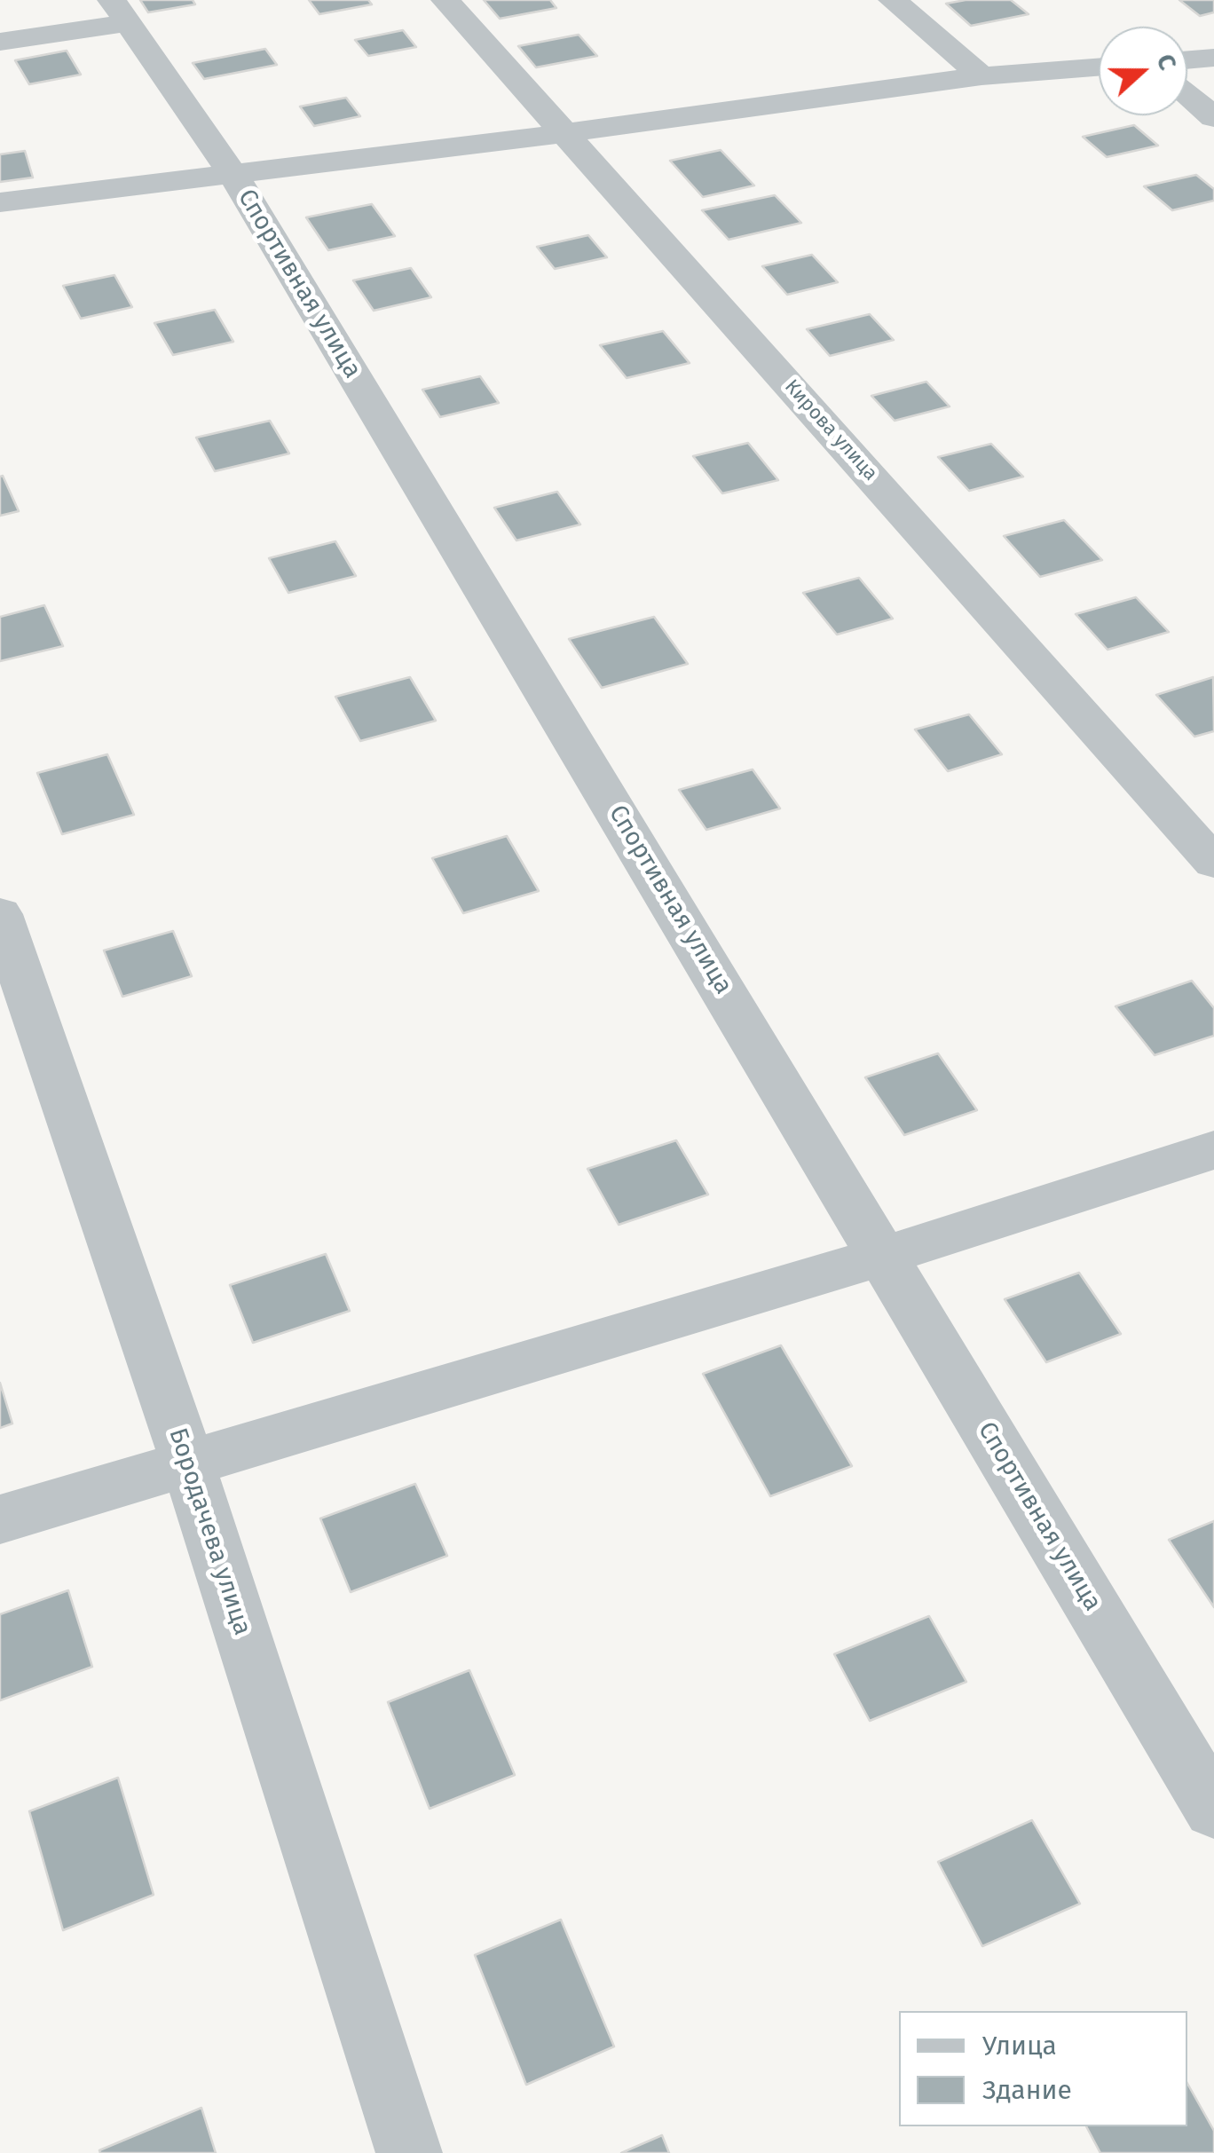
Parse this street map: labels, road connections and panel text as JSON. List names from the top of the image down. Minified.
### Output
{"streets":{"street":["Спортивная улица","Кирова улица","Бородачева улица"]},"legend":["Улица","Здание"],"north":"right"}
